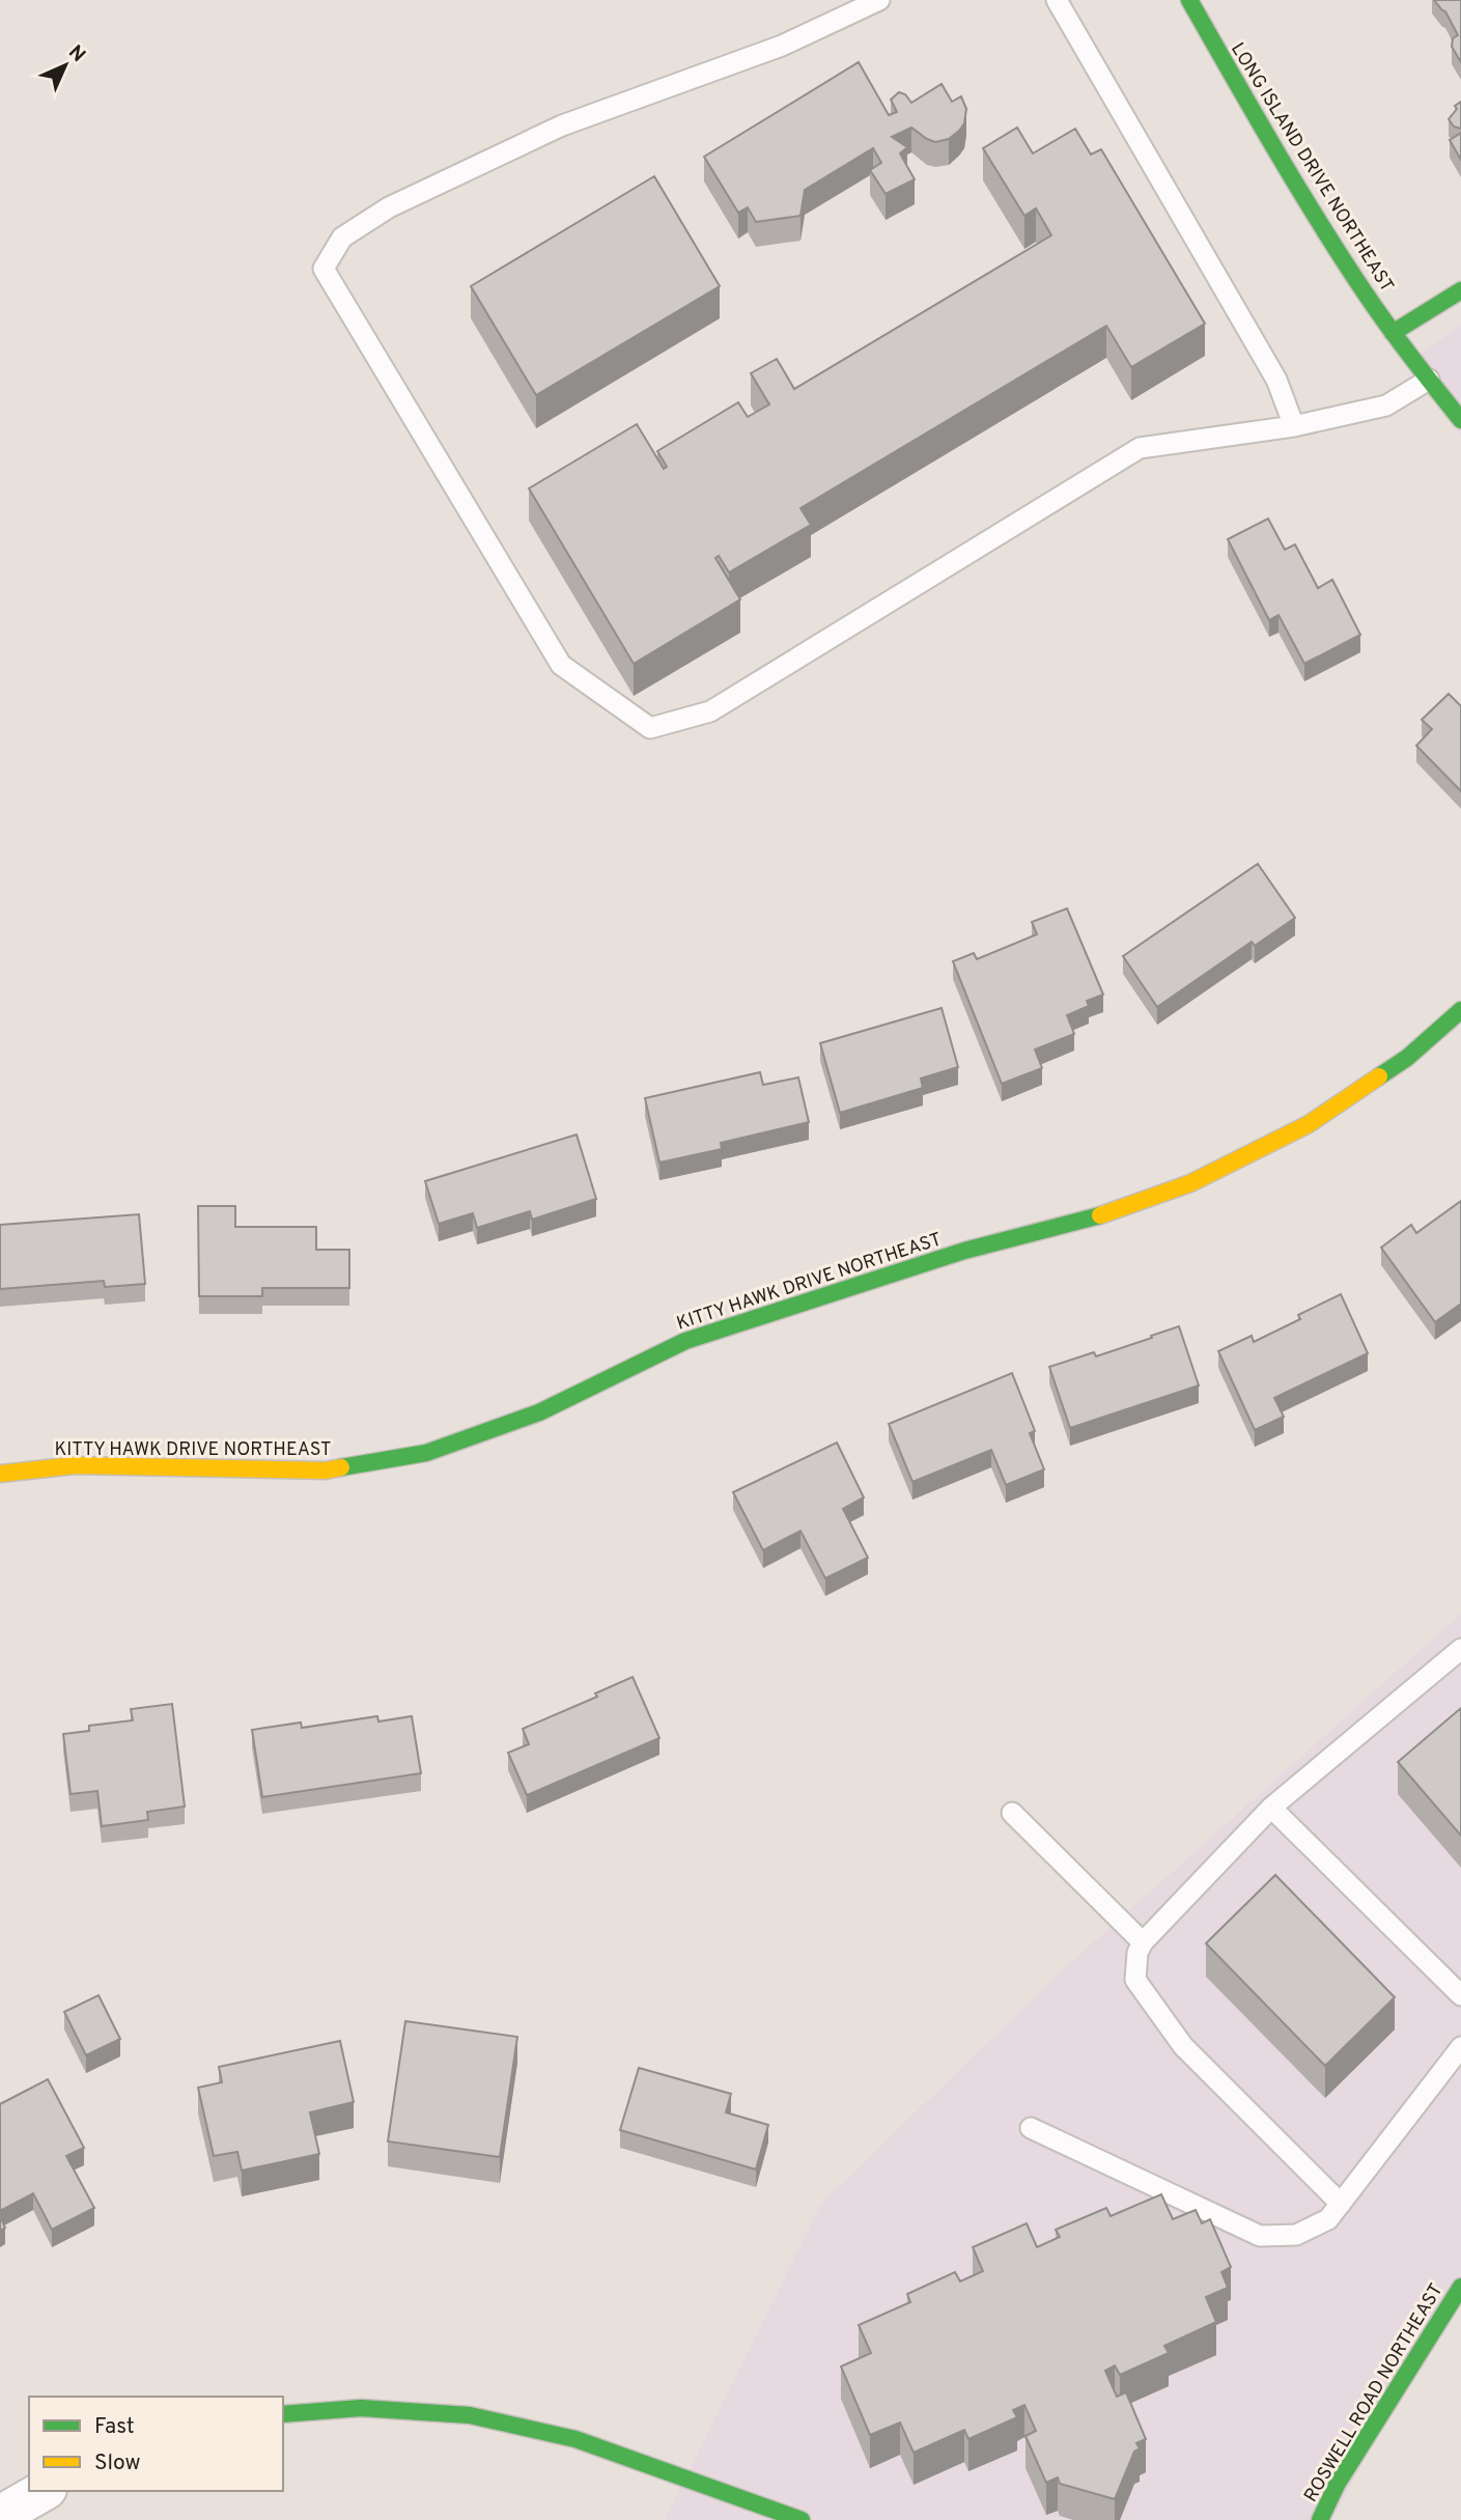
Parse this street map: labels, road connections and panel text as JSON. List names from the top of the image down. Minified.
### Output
{"streets":{"street":["LONG ISLAND DRIVE NORTHEAST","KITTY HAWK DRIVE NORTHEAST","ROSWELL ROAD NORTHEAST"]},"legend":["Fast","Slow"],"north":"top right"}
